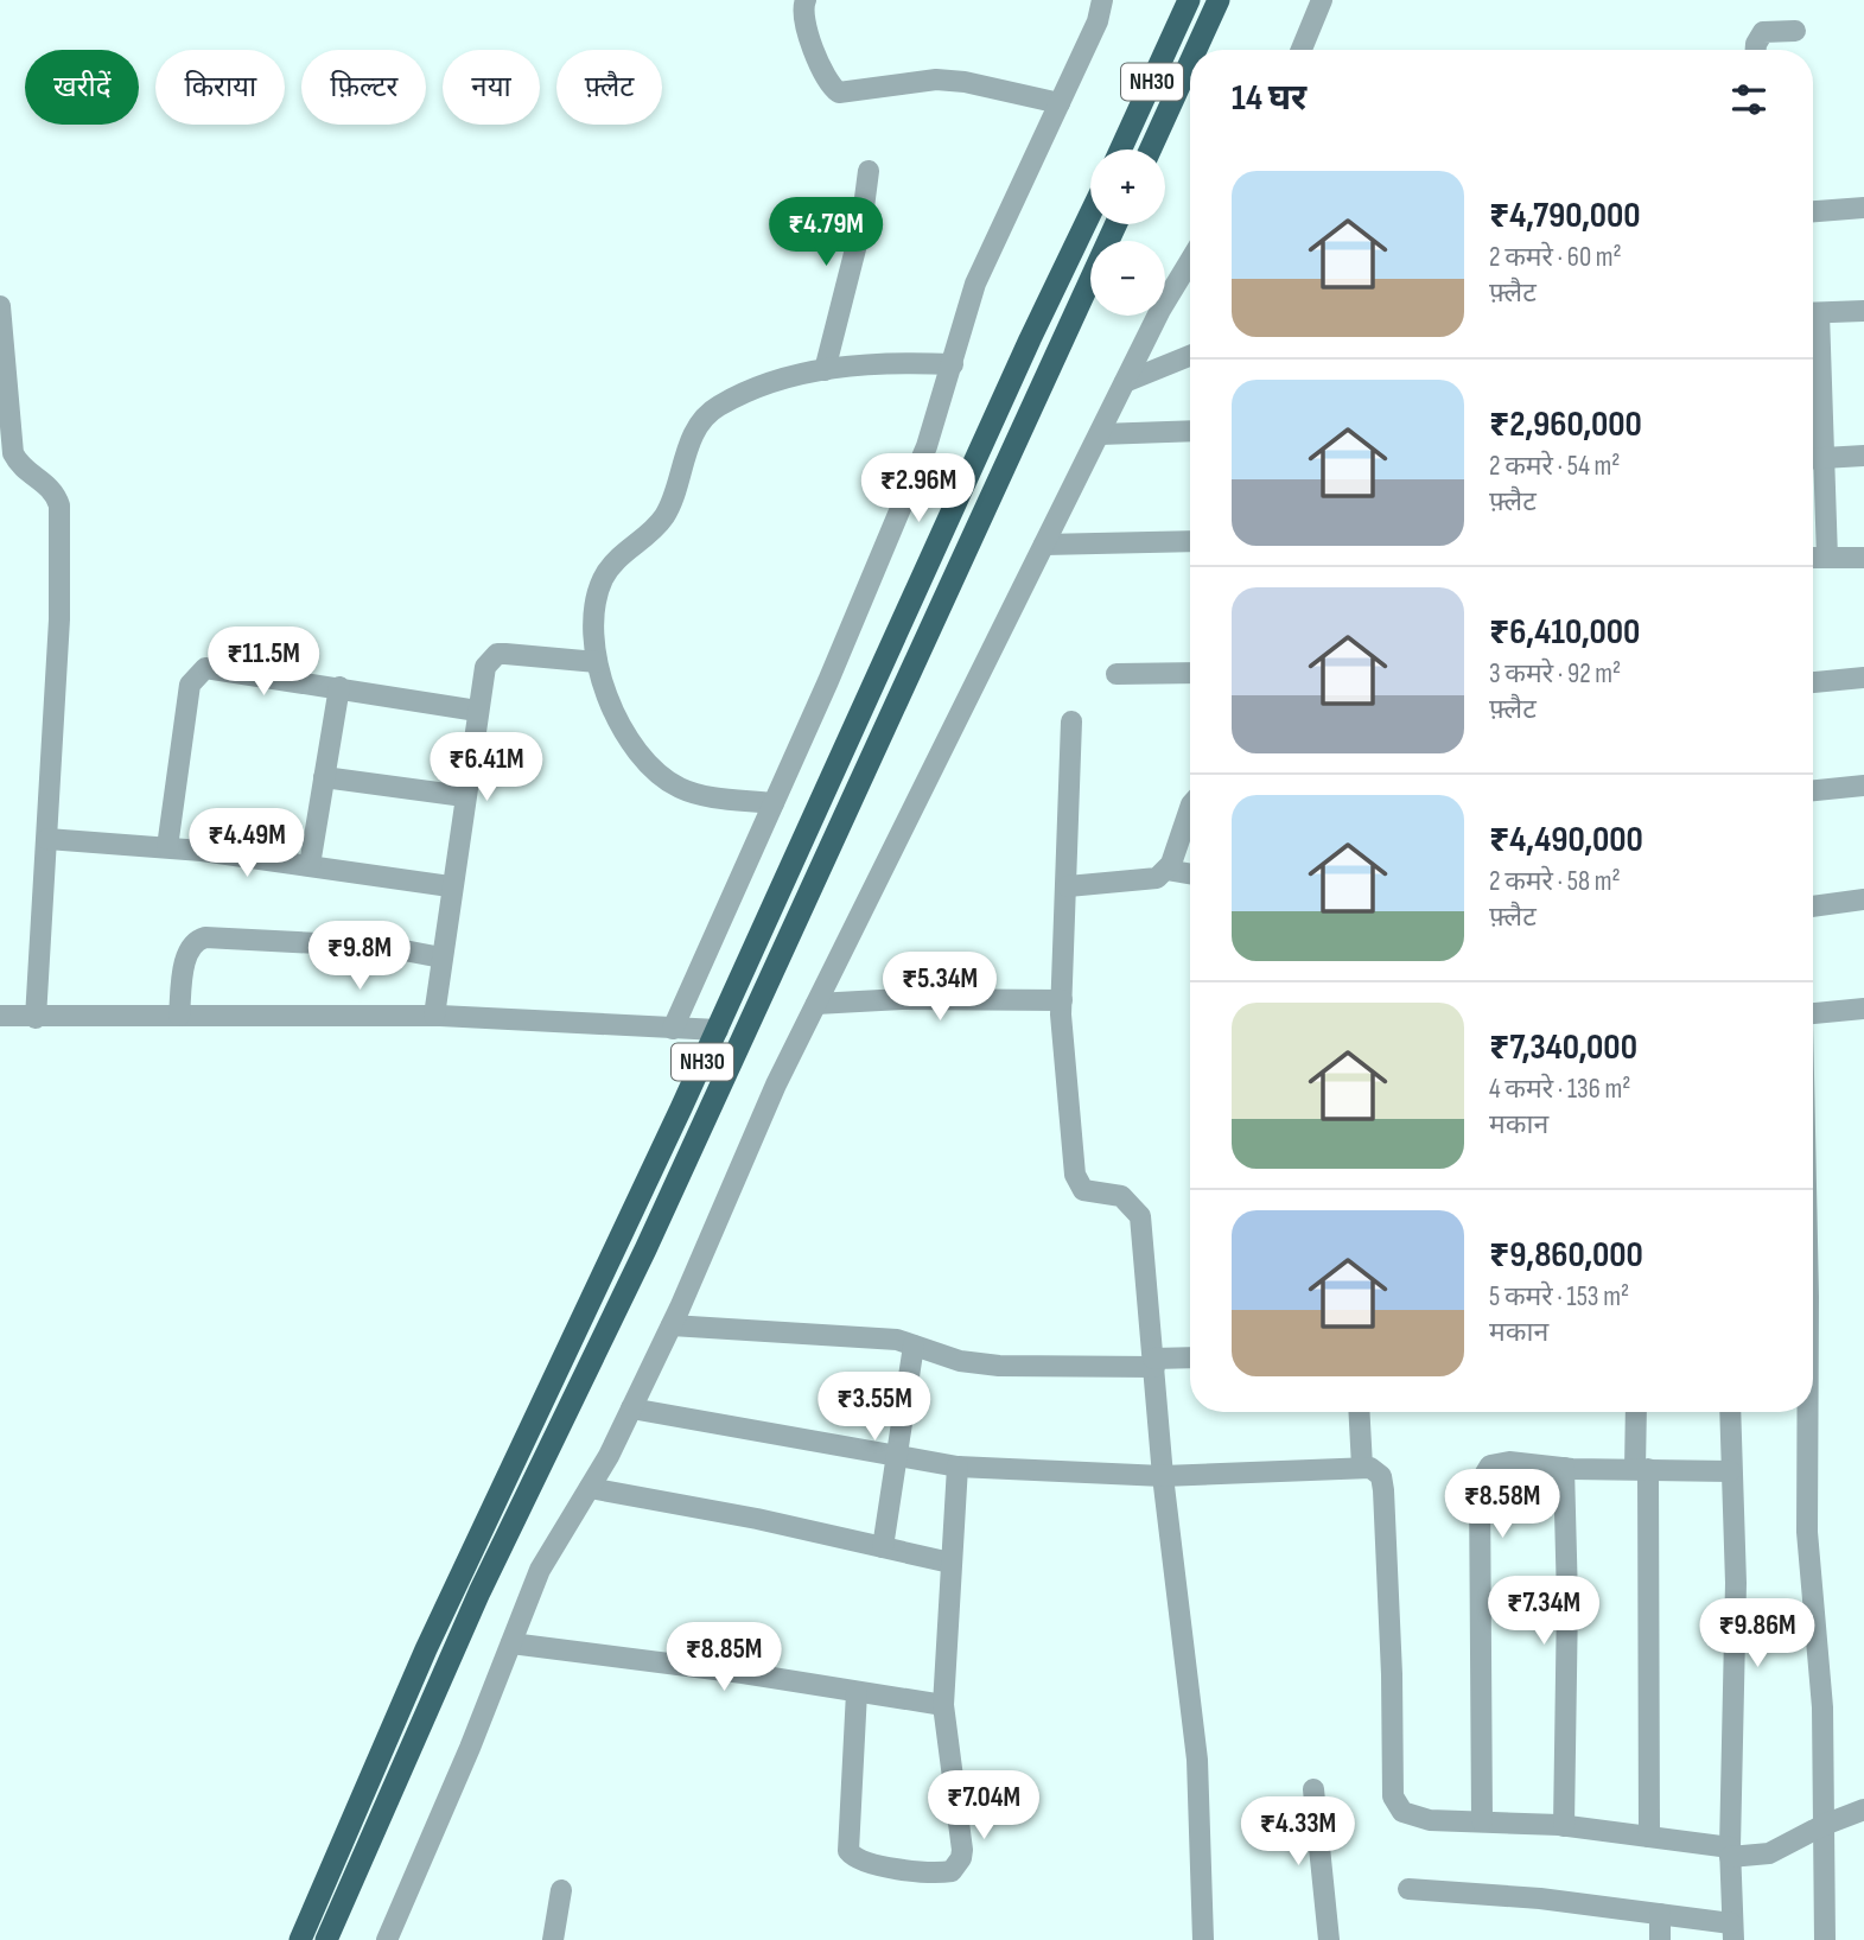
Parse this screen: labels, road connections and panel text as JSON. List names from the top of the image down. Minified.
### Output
{"streets":{"highway":["NH30"]},"page":{"chip":["खरीदें","किराया","फ़िल्टर","नया","फ़्लैट"],"heading":"14 घर","map_buttons":["+","−"],"list":[{"name":"₹4,790,000","note":"2 कमरे · 60 m² · फ़्लैट"},{"name":"₹2,960,000","note":"2 कमरे · 54 m² · फ़्लैट"},{"name":"₹6,410,000","note":"3 कमरे · 92 m² · फ़्लैट"},{"name":"₹4,490,000","note":"2 कमरे · 58 m² · फ़्लैट"},{"name":"₹7,340,000","note":"4 कमरे · 136 m² · मकान"},{"name":"₹9,860,000","note":"5 कमरे · 153 m² · मकान"}],"price":["₹4.79M","₹2.96M","₹11.5M","₹6.41M","₹4.49M","₹9.8M","₹5.34M","₹3.55M","₹8.58M","₹7.34M","₹9.86M","₹8.85M","₹7.04M","₹4.33M"]}}
